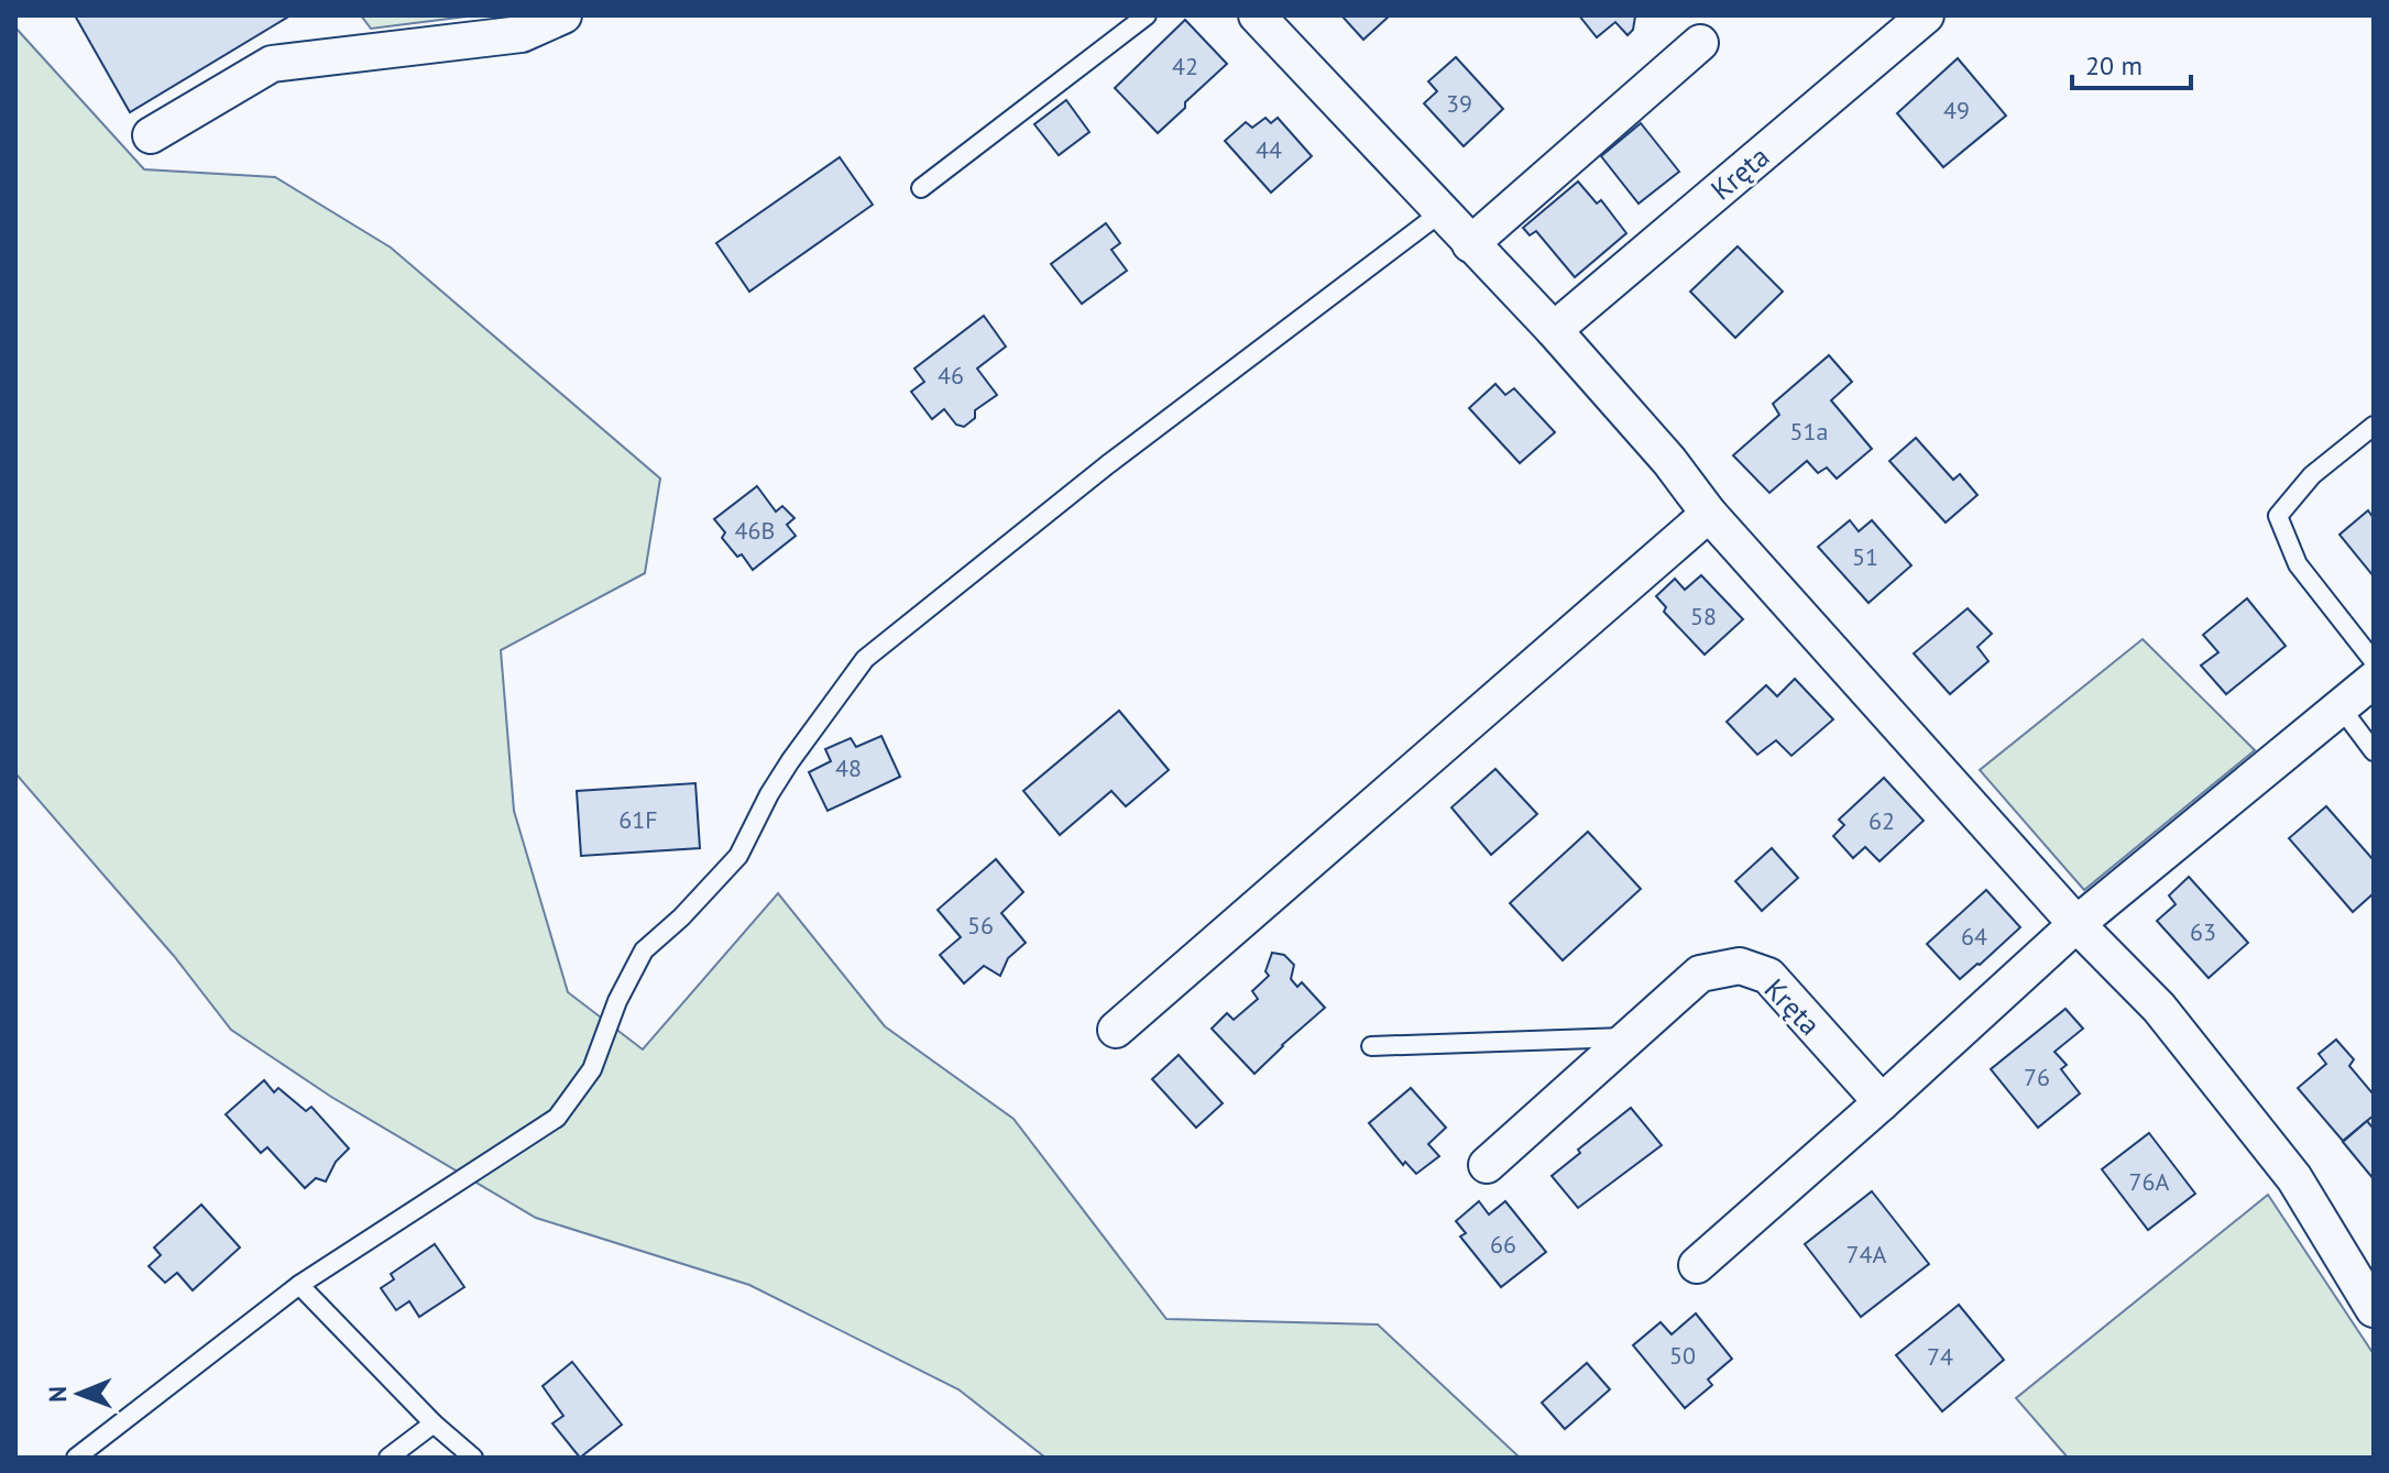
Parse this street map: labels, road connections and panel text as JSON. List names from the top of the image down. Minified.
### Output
{"streets":{"street":["Kręta"]},"house_numbers":["42","39","49","44","46","51a","46B","51","58","48","61F","62","56","63","64","76","76A","66","74A","50","74"],"scale_bar":"20 m","north":"left"}
